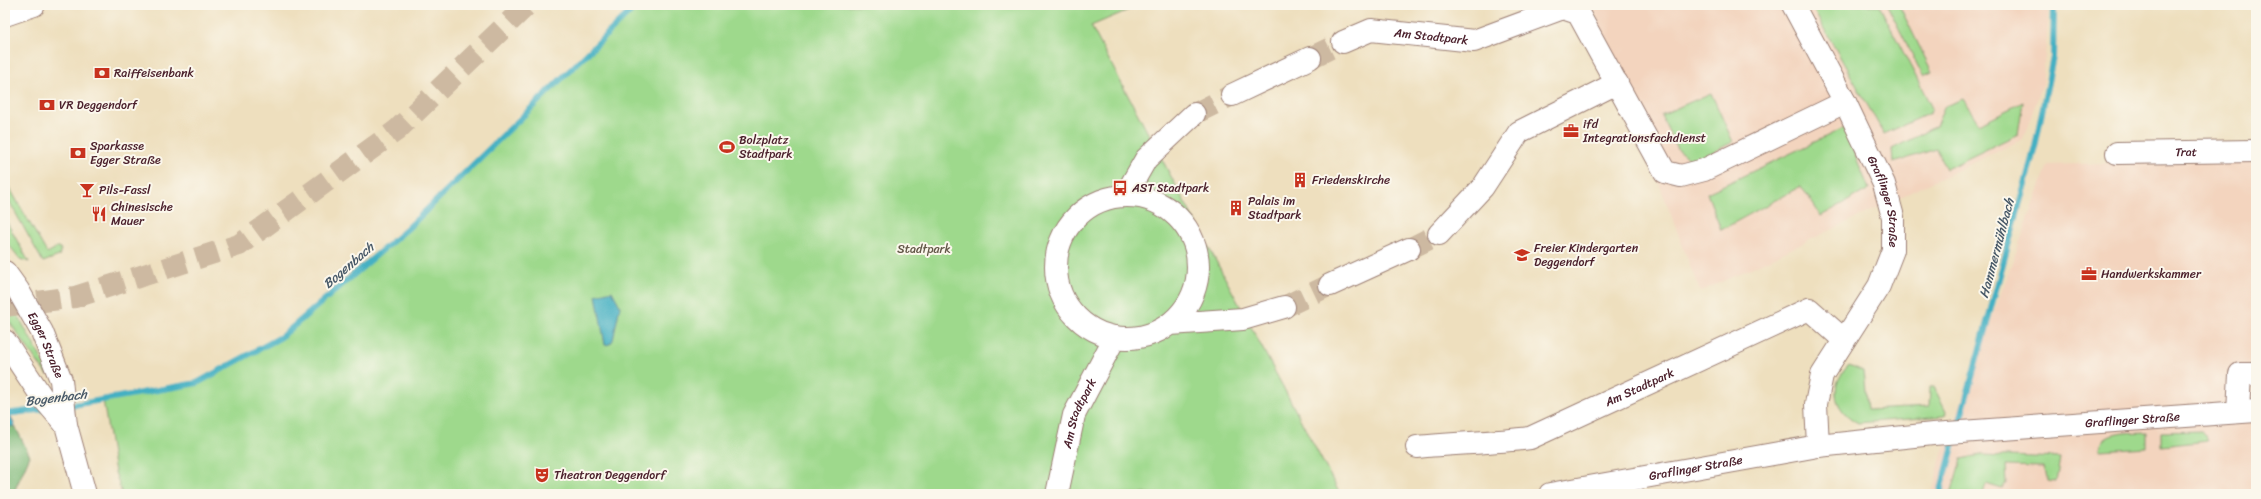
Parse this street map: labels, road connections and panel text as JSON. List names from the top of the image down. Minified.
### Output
{"streets":{"street":["Am Stadtpark","Trat","Graflinger Straße","Egger Straße"]},"crossings":[["Am Stadtpark","Graflinger Straße"]],"water":["Hammermühlbach","Bogenbach"],"parks":["Stadtpark"],"places":{"bank":["Raiffeisenbank","VR Deggendorf","Sparkasse Egger Straße"],"office":["ifd Integrationsfachdienst","Handwerkskammer"],"sports":["Bolzplatz Stadtpark"],"building":["Friedenskirche","Palais im Stadtpark"],"bus stop":["AST Stadtpark"],"bar":["Pils-Fassl"],"restaurant":["Chinesische Mauer"],"school or university":["Freier Kindergarten Deggendorf"],"theatre":["Theatron Deggendorf"]}}
